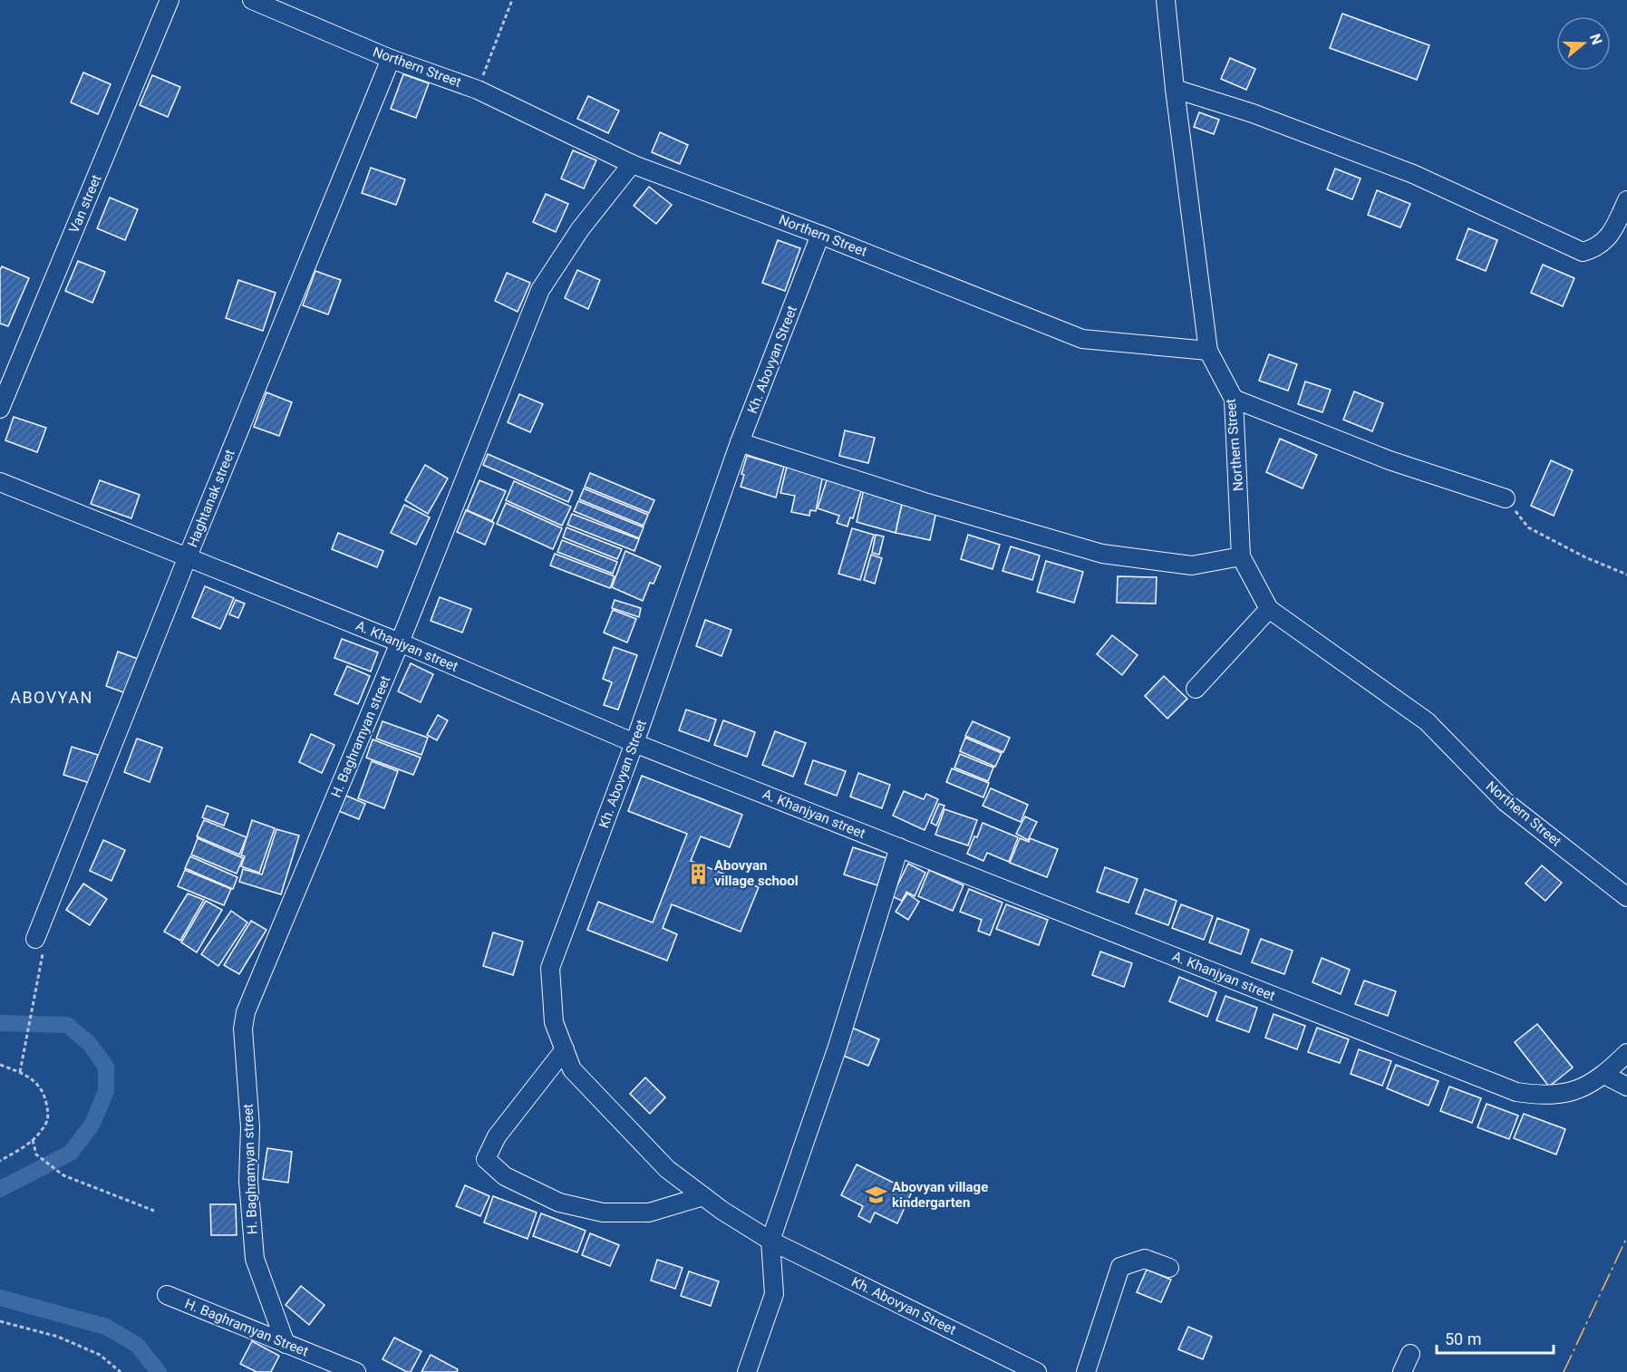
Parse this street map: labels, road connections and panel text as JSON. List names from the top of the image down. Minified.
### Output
{"streets":{"street":["Northern Street","Van street","Kh. Abovyan Street","Haghtanak street","A. Khanjyan street","H. Baghramyan street","H. Baghramyan Street"]},"crossings":[["Northern Street","Kh. Abovyan Street"],["Northern Street","Haghtanak street"],["Northern Street","H. Baghramyan street"],["Kh. Abovyan Street","A. Khanjyan street"],["Haghtanak street","A. Khanjyan street"],["A. Khanjyan street","H. Baghramyan street"],["H. Baghramyan street","H. Baghramyan Street"]],"districts":["ABOVYAN"],"places":{"building":["Abovyan village school"],"school or university":["Abovyan village kindergarten"]},"scale_bar":"50 m","north":"right"}
